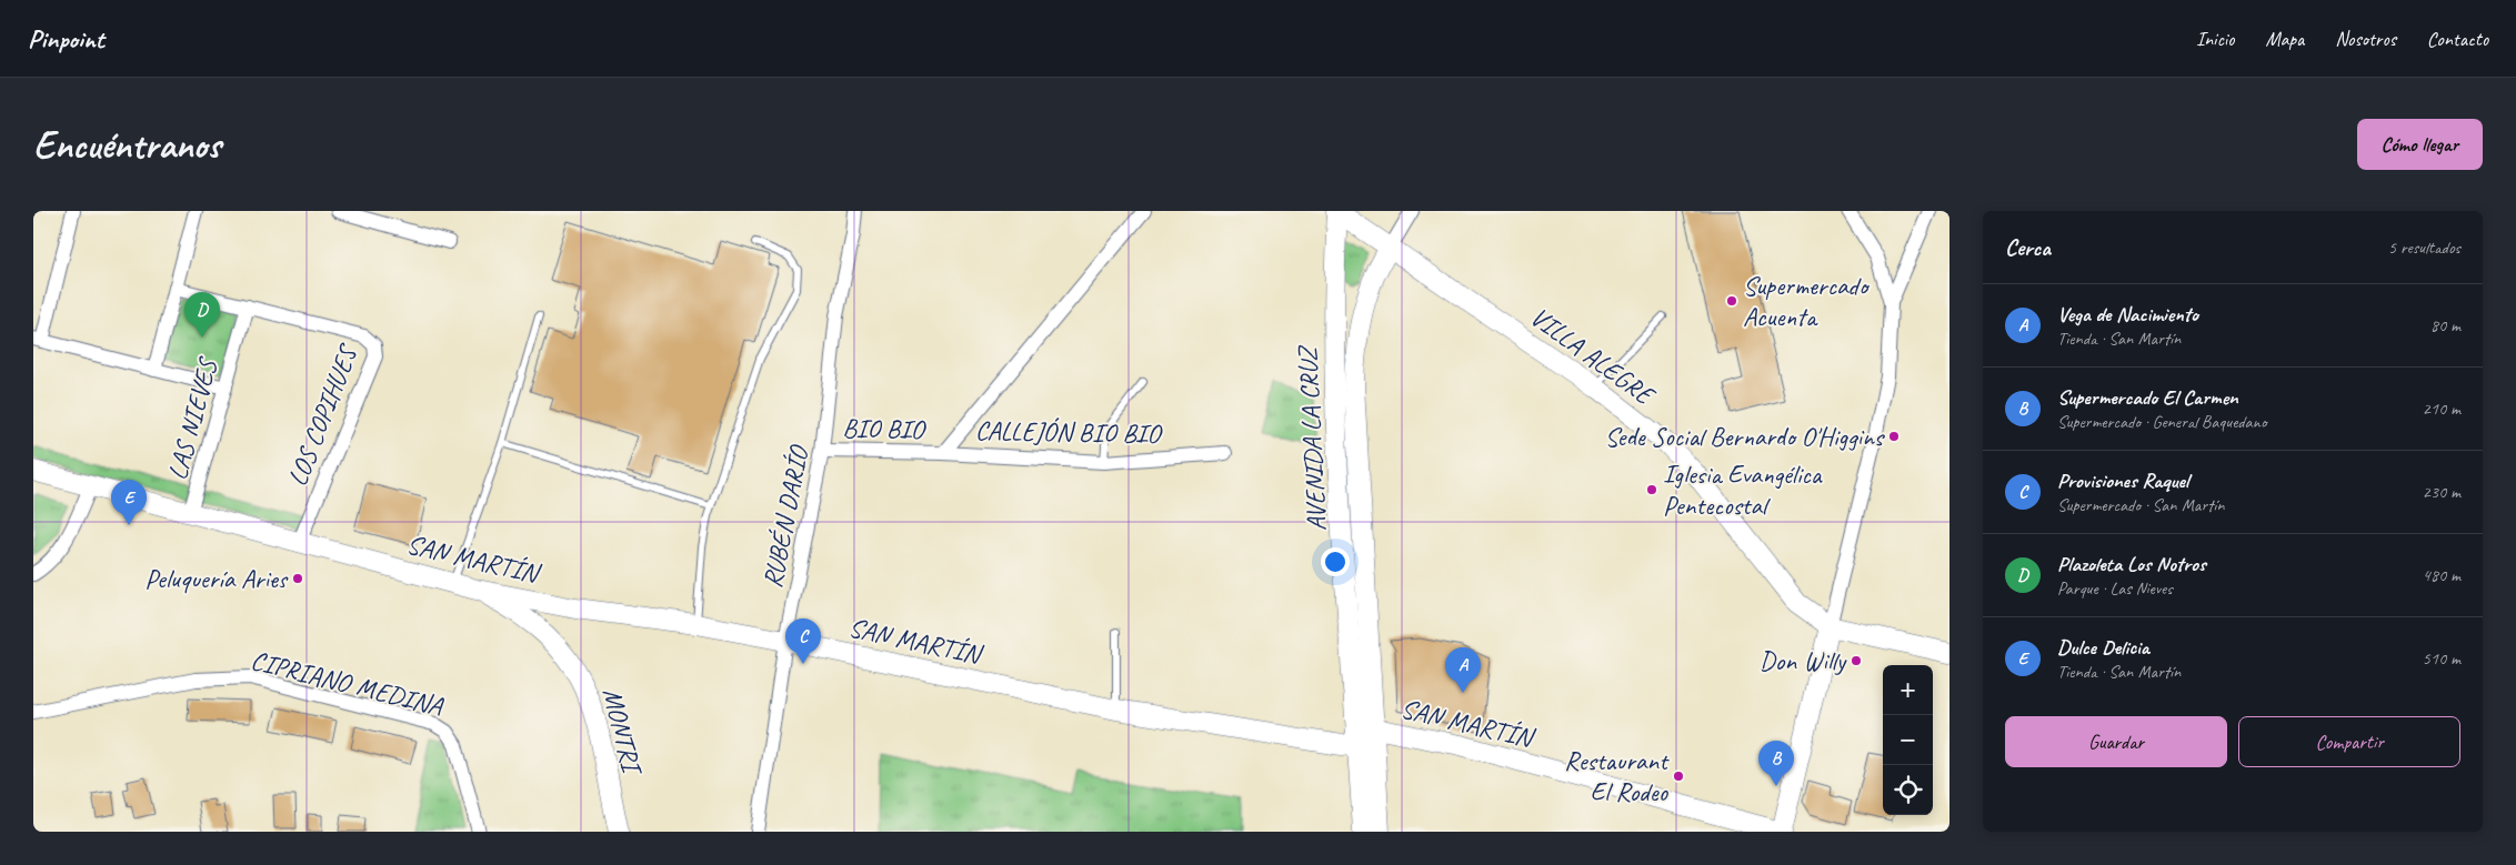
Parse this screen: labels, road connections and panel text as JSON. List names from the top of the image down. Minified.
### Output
{"streets":{"main road":["VILLA ALEGRE","AVENIDA LA CRUZ","SAN MARTÍN","MONTRI"],"street":["LOS COPIHUES","LAS NIEVES","BIO BIO","CALLEJÓN BIO BIO","RUBÉN DARÍO","CIPRIANO MEDINA"]},"crossings":[["VILLA ALEGRE","AVENIDA LA CRUZ"],["LOS COPIHUES","LAS NIEVES"],["LOS COPIHUES","SAN MARTÍN"],["LAS NIEVES","SAN MARTÍN"],["BIO BIO","CALLEJÓN BIO BIO"],["BIO BIO","RUBÉN DARÍO"],["AVENIDA LA CRUZ","SAN MARTÍN"],["RUBÉN DARÍO","SAN MARTÍN"],["SAN MARTÍN","MONTRI"]],"places":["Supermercado Acuenta","Sede Social Bernardo O'Higgins","Iglesia Evangélica Pentecostal","Peluquería Aries","Don Willy","Restaurant El Rodeo"],"page":{"header":"Pinpoint","nav":["Inicio","Mapa","Nosotros","Contacto"],"buttons":["Cómo llegar",["Guardar","Compartir"]],"title":"Encuéntranos","heading":["Cerca","5 resultados"],"list":[{"mark":"A","name":"Vega de Nacimiento","note":"Tienda · San Martín","value":"80 m"},{"mark":"B","name":"Supermercado El Carmen","note":"Supermercado · General Baquedano","value":"210 m"},{"mark":"C","name":"Provisiones Raquel","note":"Supermercado · San Martín","value":"230 m"},{"mark":"D","name":"Plazoleta Los Notros","note":"Parque · Las Nieves","value":"480 m"},{"mark":"E","name":"Dulce Delicia","note":"Tienda · San Martín","value":"510 m"}],"pins":["D","E","C","A","B"],"map_buttons":["+","−"]}}
